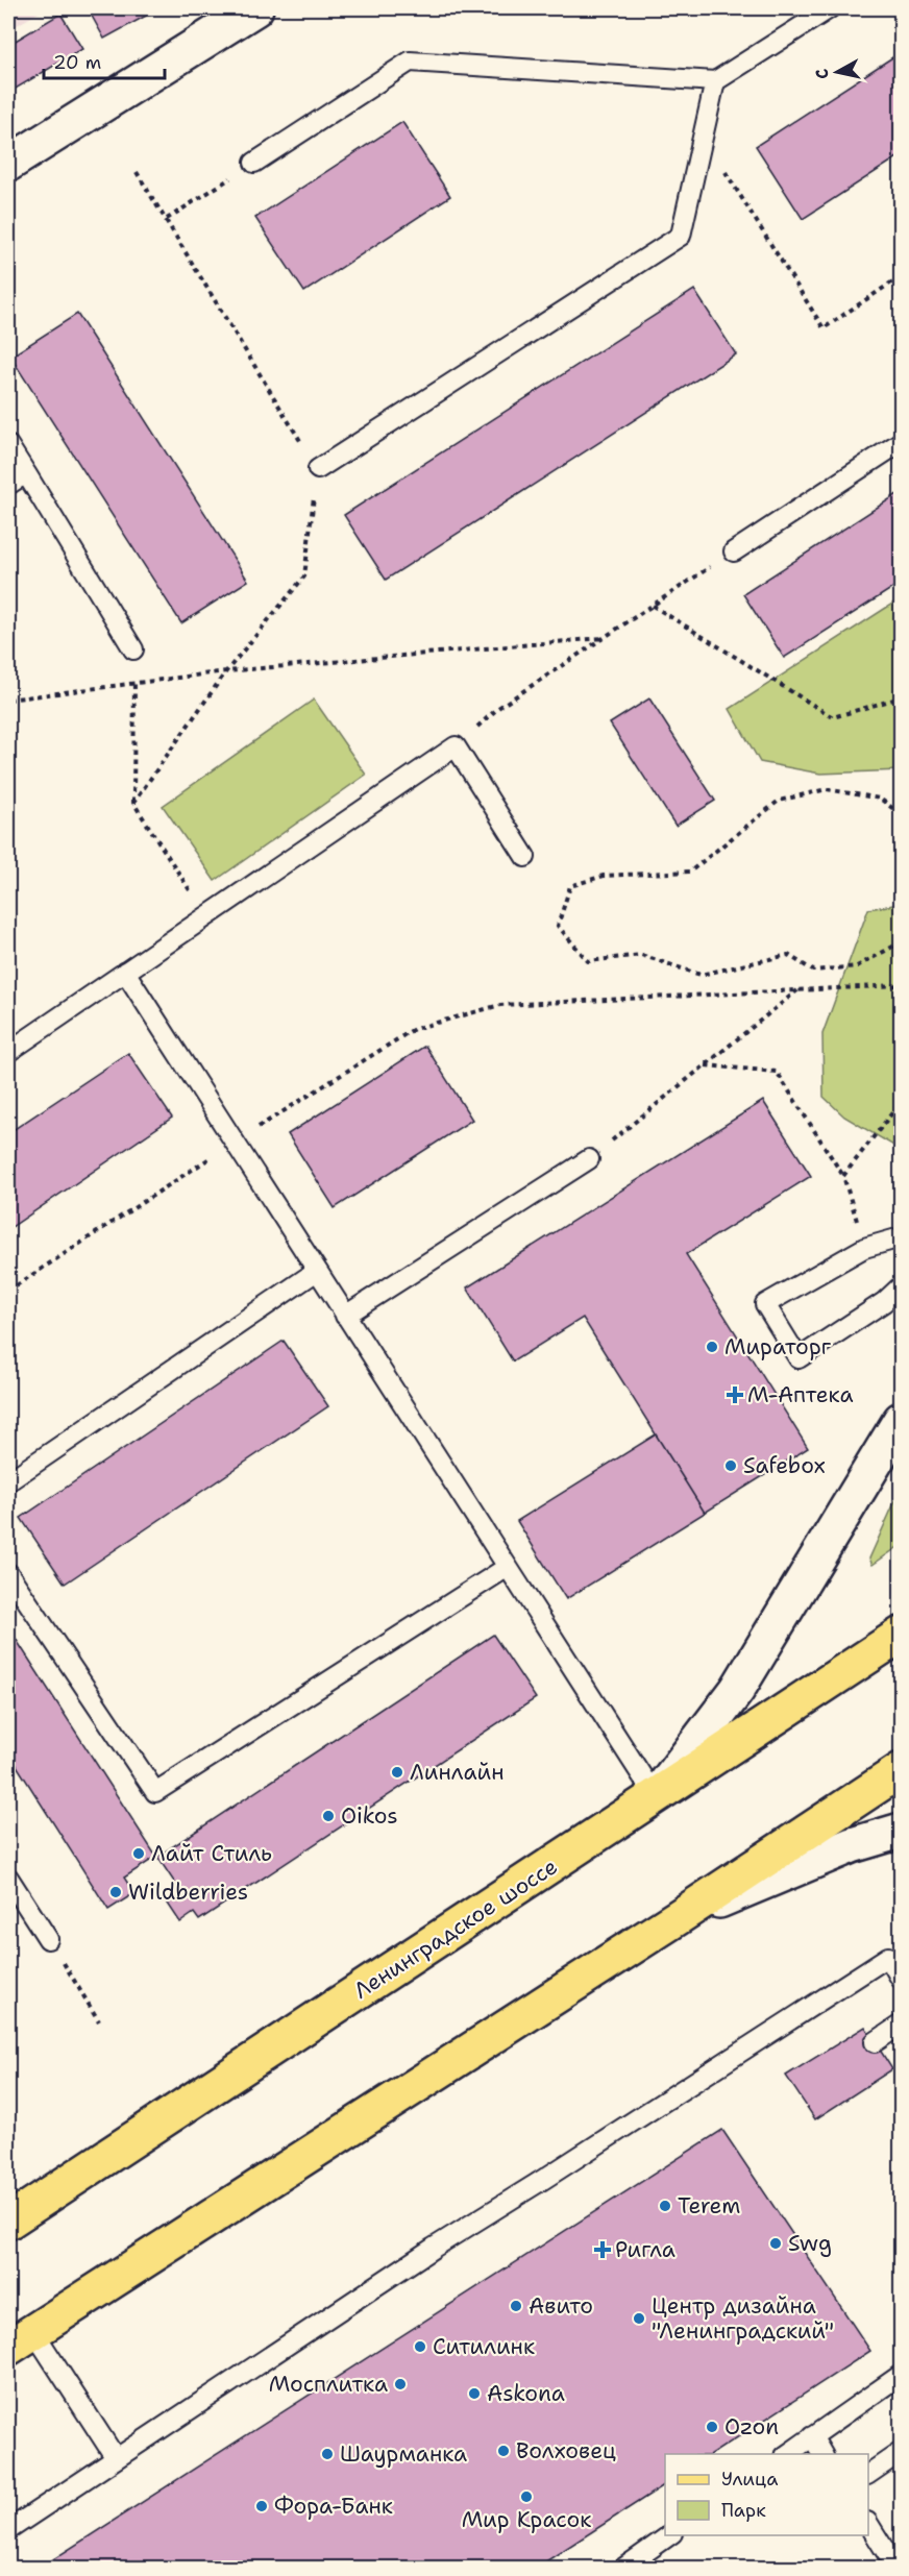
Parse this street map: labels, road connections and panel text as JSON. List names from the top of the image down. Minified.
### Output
{"streets":{"main road":["Ленинградское шоссе"]},"places":{"other":["Мираторг","Safebox","Линлайн","Oikos","Лайт Стиль","Wildberries","Terem","Swg","Авито","Центр дизайна \"Ленинградский\"","Ситилинк","Мосплитка","Askona","Ozon","Волховец","Шаурманка","Мир Красок","Фора-Банк"],"health":["М-Аптека","Ригла"]},"legend":["Улица","Парк"],"scale_bar":"20 m","north":"left"}
